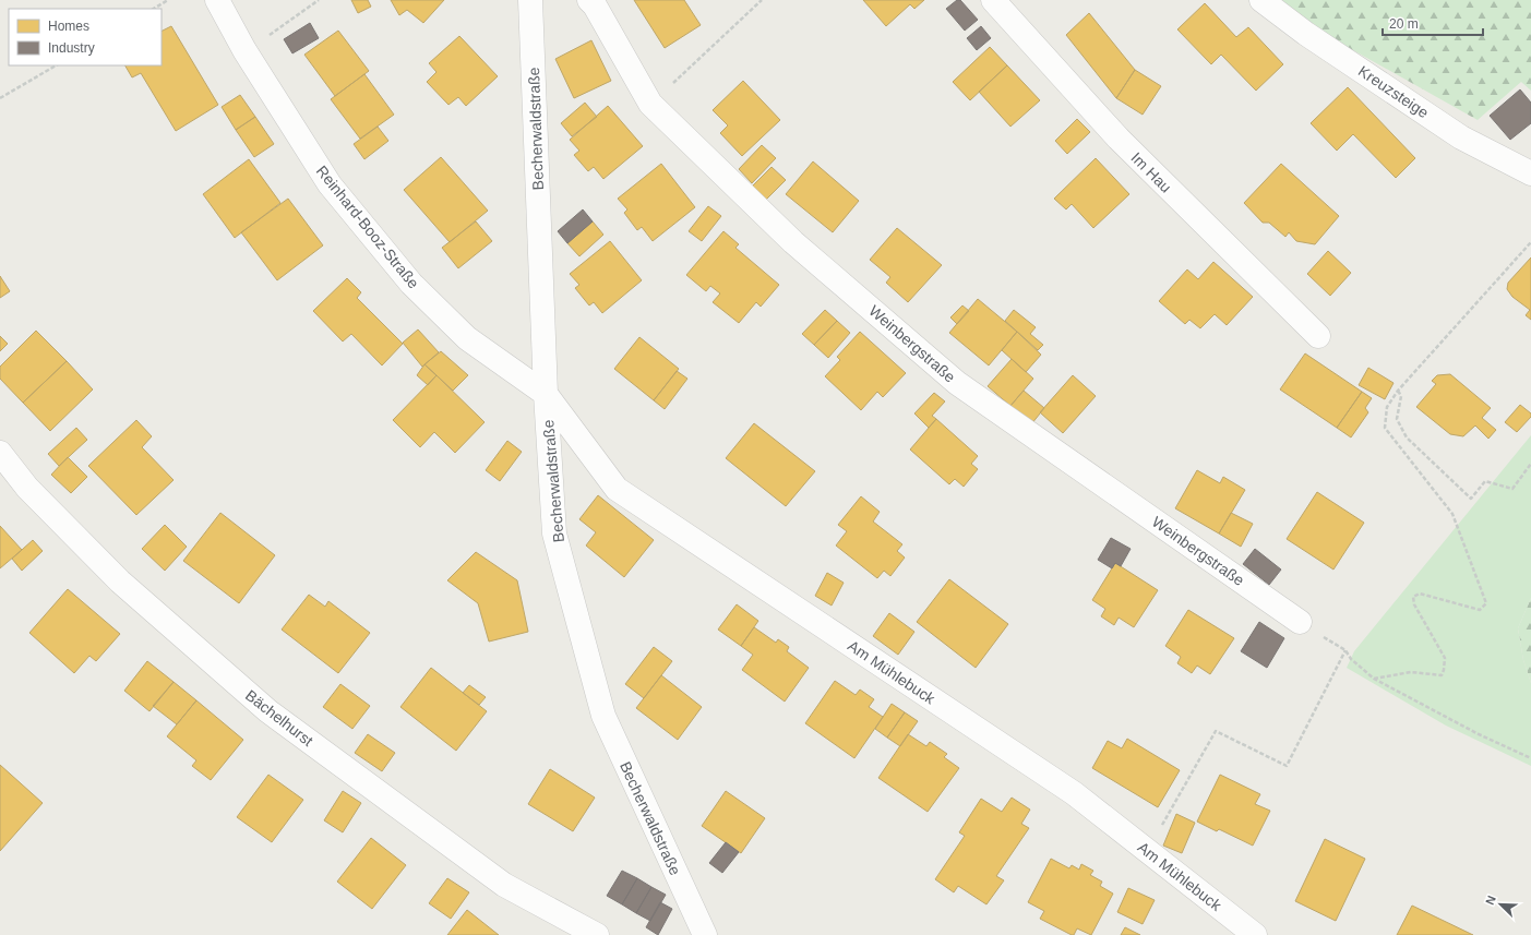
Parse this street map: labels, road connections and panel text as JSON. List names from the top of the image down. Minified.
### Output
{"streets":{"street":["Kreuzsteige","Becherwaldstraße","Im Hau","Reinhard-Booz-Straße","Weinbergstraße","Am Mühlebuck","Bächelhurst"]},"crossings":[["Becherwaldstraße","Reinhard-Booz-Straße"],["Becherwaldstraße","Am Mühlebuck"],["Reinhard-Booz-Straße","Am Mühlebuck"]],"legend":["Homes","Industry"],"scale_bar":"20 m","north":"top left"}
